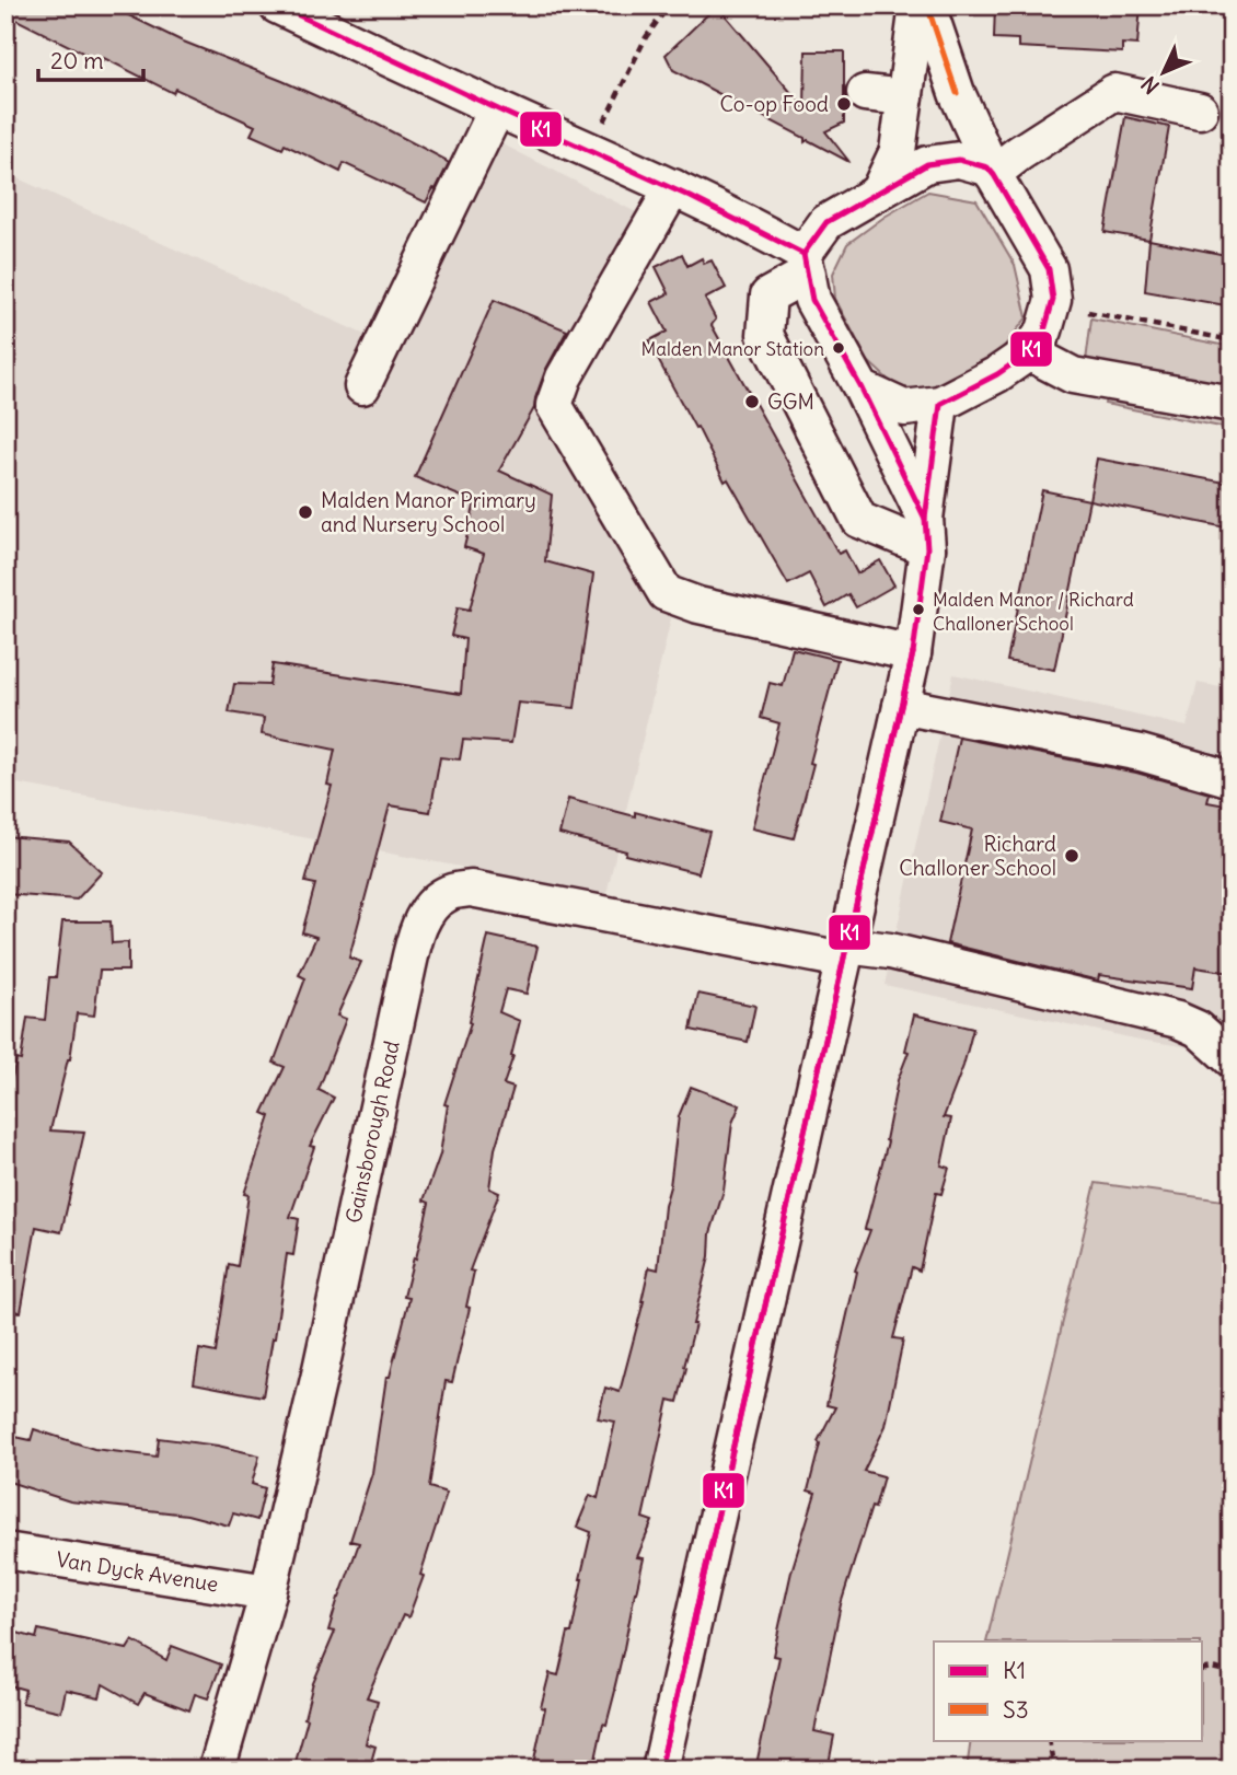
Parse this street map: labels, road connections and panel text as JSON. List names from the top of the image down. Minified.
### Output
{"streets":{"street":["Gainsborough Road","Van Dyck Avenue"]},"crossings":[["Gainsborough Road","Van Dyck Avenue"]],"places":["Co-op Food","Malden Manor Station","GGM","Malden Manor Primary and Nursery School","Malden Manor / Richard Challoner School","Richard Challoner School"],"lines":["transit line K1","transit line S3"],"legend":["K1","S3"],"scale_bar":"20 m","north":"bottom left"}
